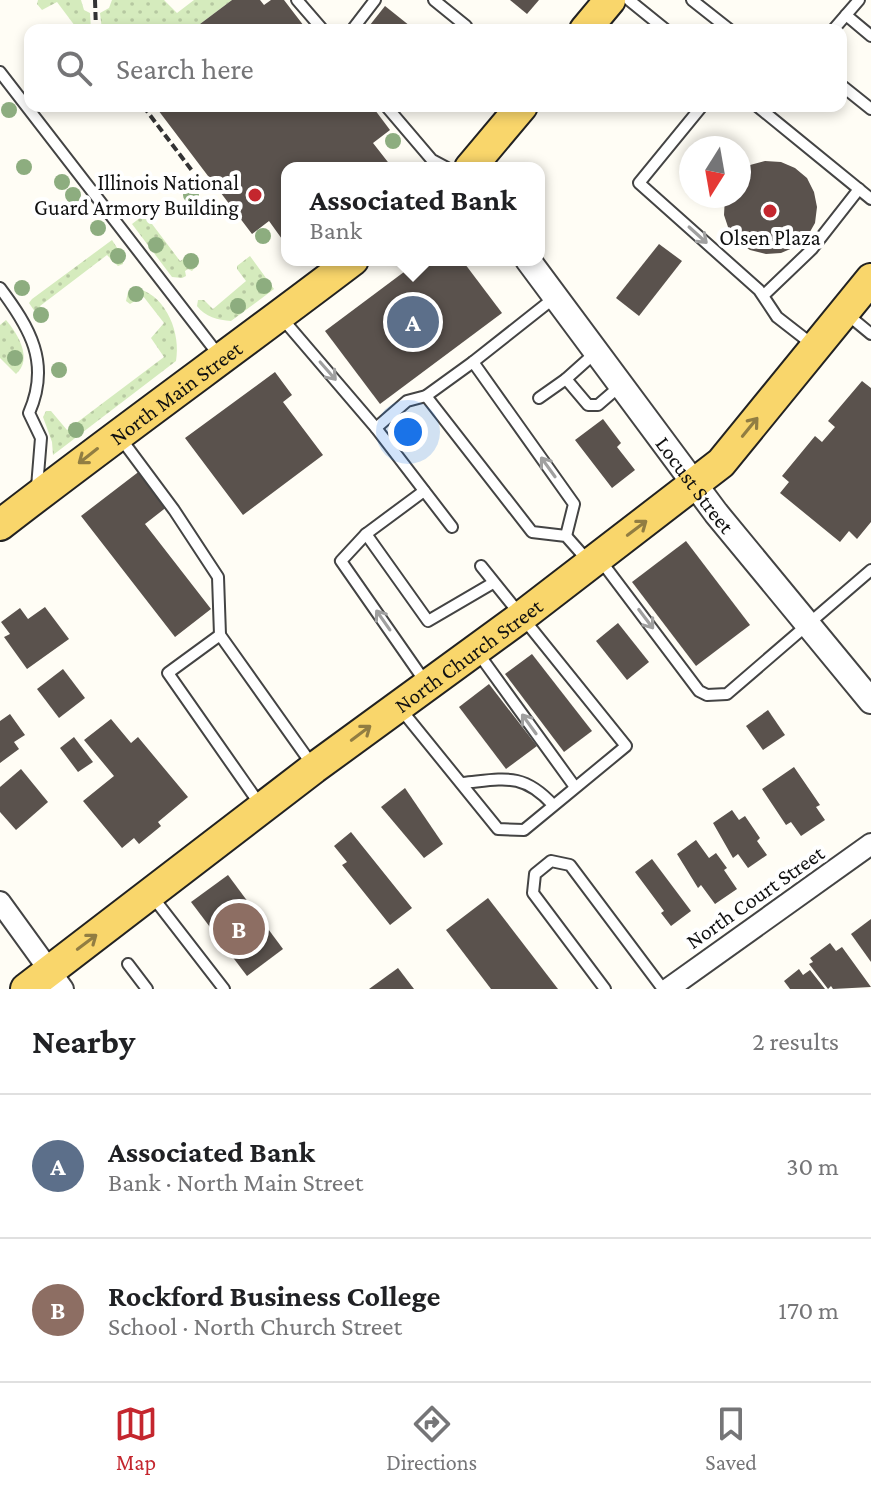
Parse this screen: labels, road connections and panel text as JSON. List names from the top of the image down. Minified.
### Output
{"streets":{"main road":["North Main Street","North Church Street"],"street":["Locust Street","North Court Street"]},"crossings":[["Locust Street","North Church Street"]],"one_way":["North Church Street"],"places":["Illinois National Guard Armory Building","Olsen Plaza"],"north":"bottom","page":{"search":"Search here","popup":["Associated Bank","Bank"],"pins":["A","B"],"heading":["Nearby","2 results"],"list":[{"mark":"A","name":"Associated Bank","note":"Bank · North Main Street","value":"30 m"},{"mark":"B","name":"Rockford Business College","note":"School · North Church Street","value":"170 m"}],"nav":["Map","Directions","Saved"]}}
